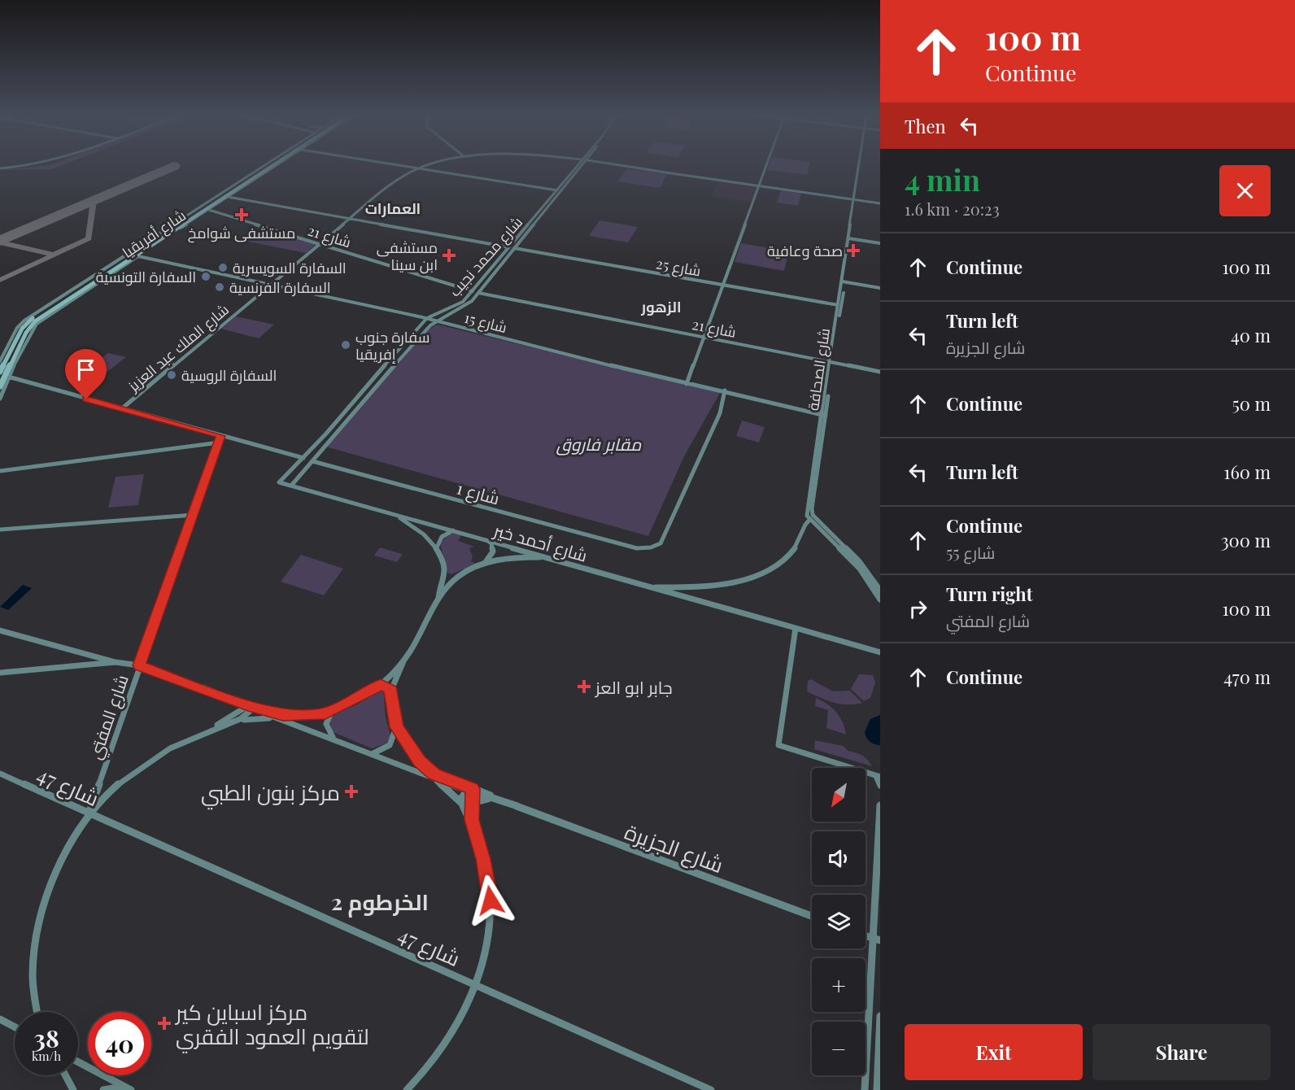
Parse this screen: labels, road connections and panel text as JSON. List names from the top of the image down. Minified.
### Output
{"streets":{"highway":["شارع أفريقيا"],"street":["شارع 21","شارع محمد نجيب","شارع 25","شارع 15","شارع الملك عبد العزيز","شارع الصحافة","شارع 1","شارع أحمد خير","شارع المفتي","شارع 47","شارع الجزيرة"]},"crossings":[["شارع أفريقيا","شارع 21"],["شارع أفريقيا","شارع 15"],["شارع 21","شارع محمد نجيب"],["شارع 21","شارع الملك عبد العزيز"],["شارع 21","شارع الصحافة"],["شارع محمد نجيب","شارع 25"],["شارع محمد نجيب","شارع 15"],["شارع محمد نجيب","شارع 1"],["شارع محمد نجيب","شارع أحمد خير"],["شارع 25","شارع الصحافة"],["شارع 15","شارع الملك عبد العزيز"],["شارع 15","شارع الصحافة"],["شارع 15","شارع 1"],["شارع الملك عبد العزيز","شارع الصحافة"],["شارع المفتي","شارع 47"]],"districts":["العمارات","الزهور","الخرطوم 2"],"parks":["مقابر فاروق"],"places":{"health":["مستشفى شوامخ","صحة وعافية","مستشفى ابن سينا","جابر ابو العز","مركز بنون الطبي","مركز اسباين كير لتقويم العمود الفقري"],"other":["السفارة السويسرية","السفارة التونسية","السفارة الفرنسية","سفارة جنوب إفريقيا","السفارة الروسية"]},"north":"bottom left","page":{"turn":["100 m","Continue"],"then":"Then","heading":["4 min","1.6 km · 20:23"],"list":[{"name":"Continue","value":"100 m"},{"name":"Turn left","note":"شارع الجزيرة","value":"40 m"},{"name":"Continue","value":"50 m"},{"name":"Turn left","value":"160 m"},{"name":"Continue","note":"شارع 55","value":"300 m"},{"name":"Turn right","note":"شارع المفتي","value":"100 m"},{"name":"Continue","value":"470 m"}],"map_buttons":["+","−"],"speed":"38 km/h","limit":"40","buttons":["Exit","Share"]}}
